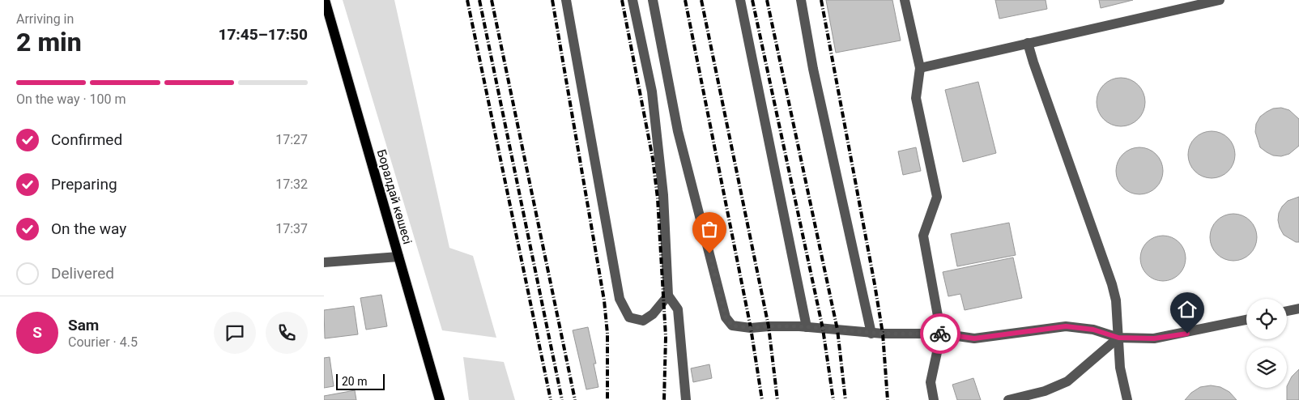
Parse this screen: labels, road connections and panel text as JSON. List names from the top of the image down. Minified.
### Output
{"streets":{"main road":["Боралдай көшесі"]},"scale_bar":"20 m","page":{"heading":["2 min","Arriving in","17:45–17:50"],"panel":["Sam","Courier · 4.5"],"bar":"On the way · 100 m","list":[["Confirmed","17:27"],["Preparing","17:32"],["On the way","17:37"],"Delivered"],"round":"S","scale":"20 m"}}
